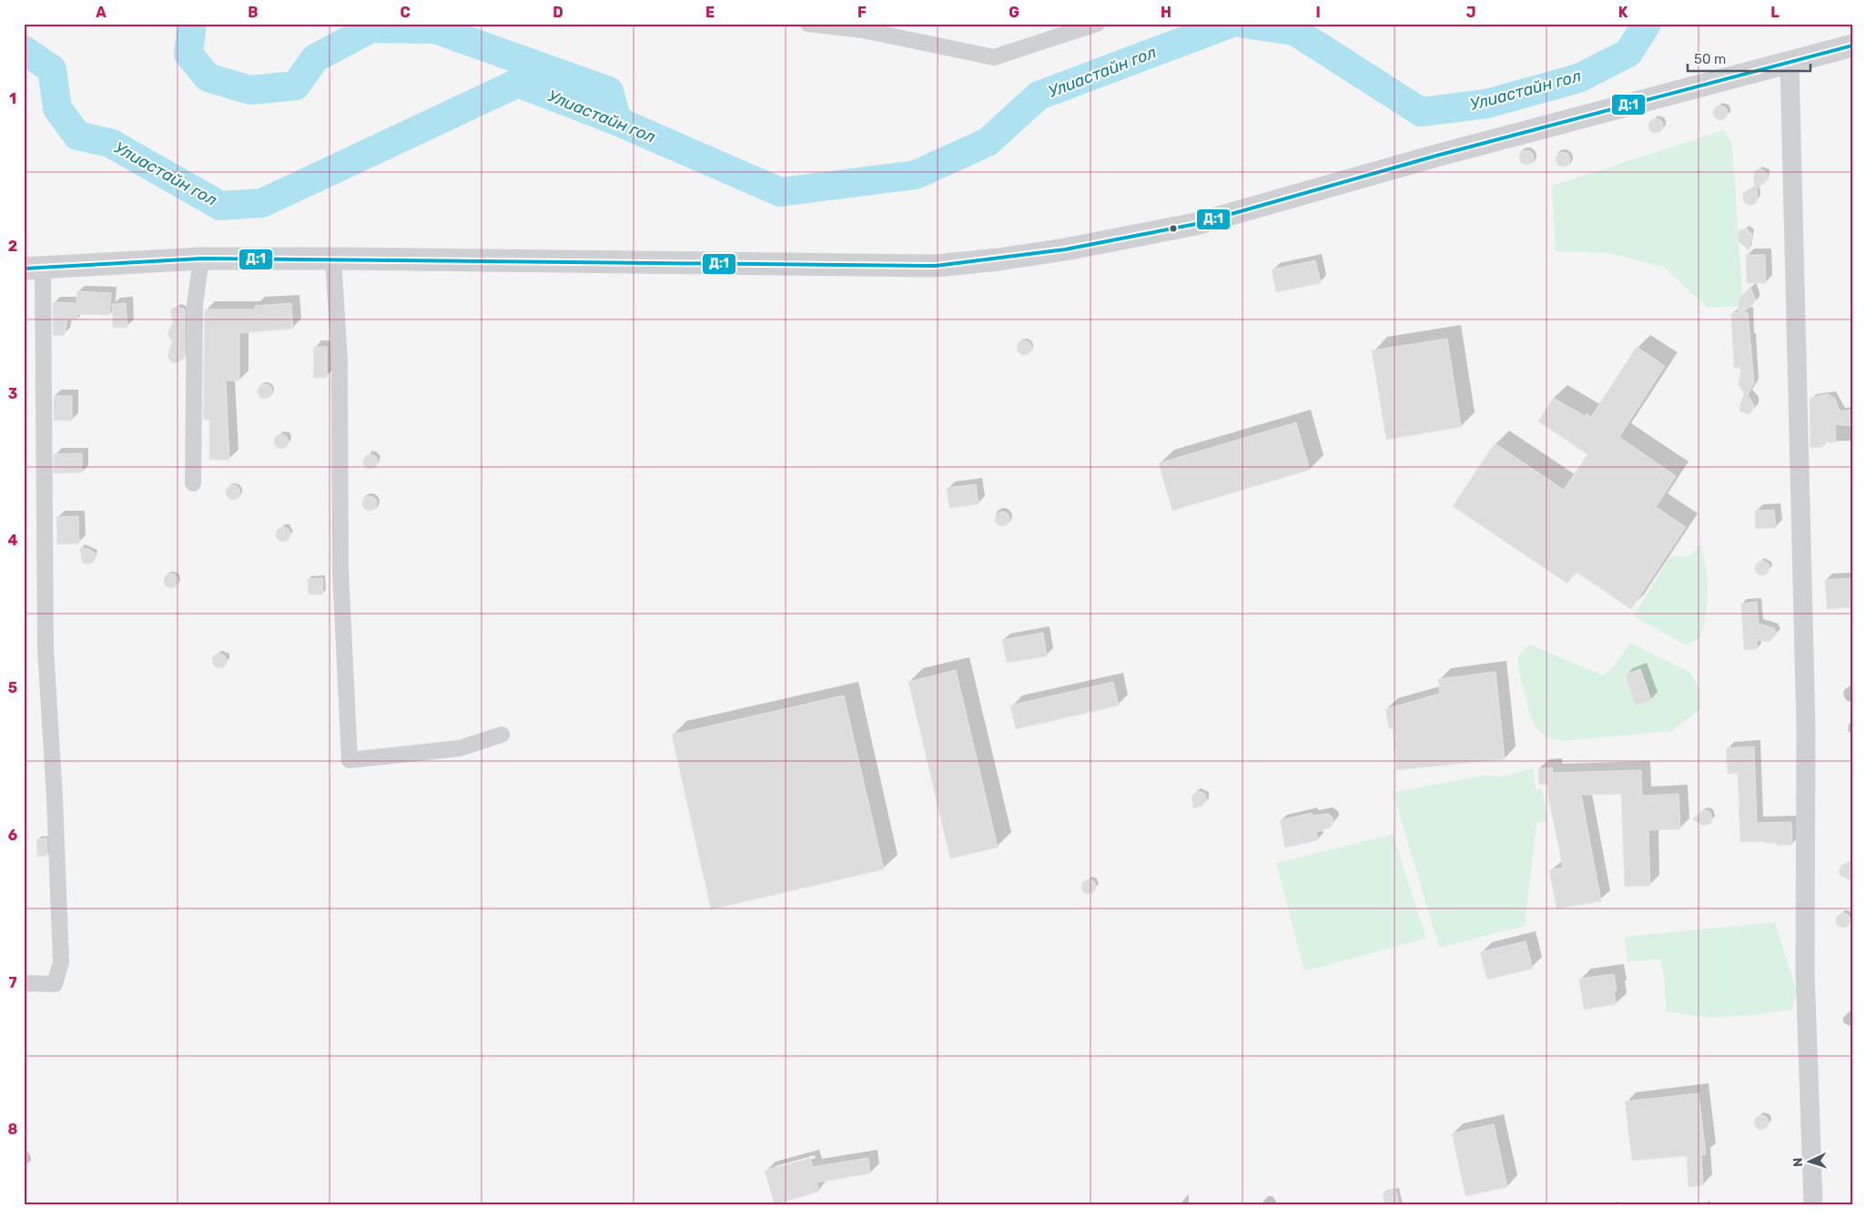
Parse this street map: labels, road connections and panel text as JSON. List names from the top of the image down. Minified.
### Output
{"water":["Улиастайн гол"],"lines":["transit line Д:1"],"scale_bar":"50 m","north":"left","grid":{"columns":["A","B","C","D","E","F","G","H","I","J","K","L"],"rows":["1","2","3","4","5","6","7","8"]}}
